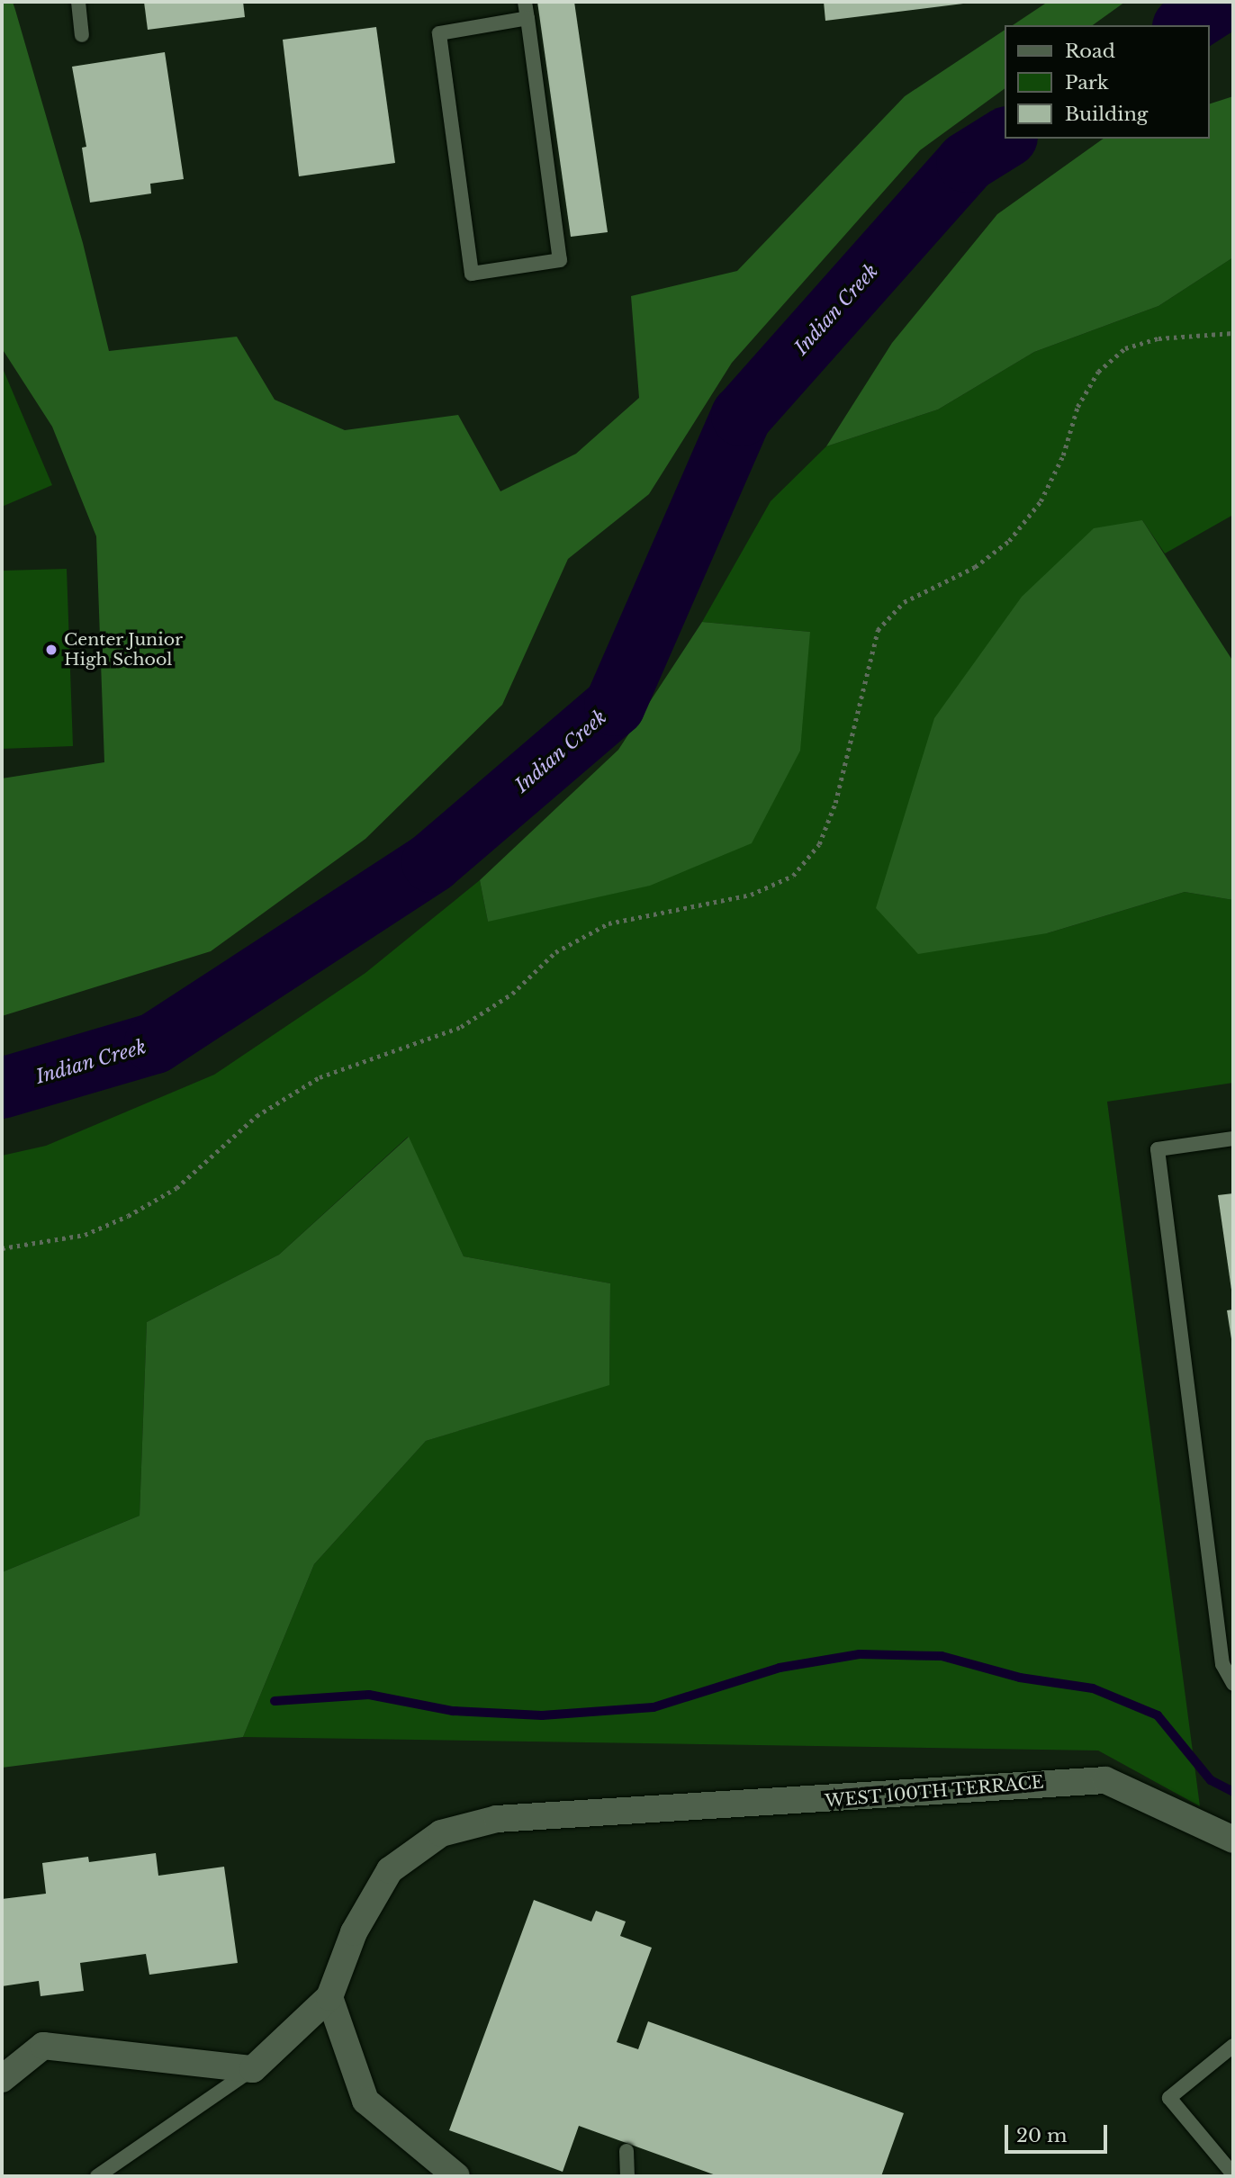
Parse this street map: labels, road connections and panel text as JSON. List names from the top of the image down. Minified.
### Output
{"streets":{"street":["WEST 100TH TERRACE"]},"water":["Indian Creek"],"places":["Center Junior High School"],"legend":["Road","Park","Building"],"scale_bar":"20 m"}
